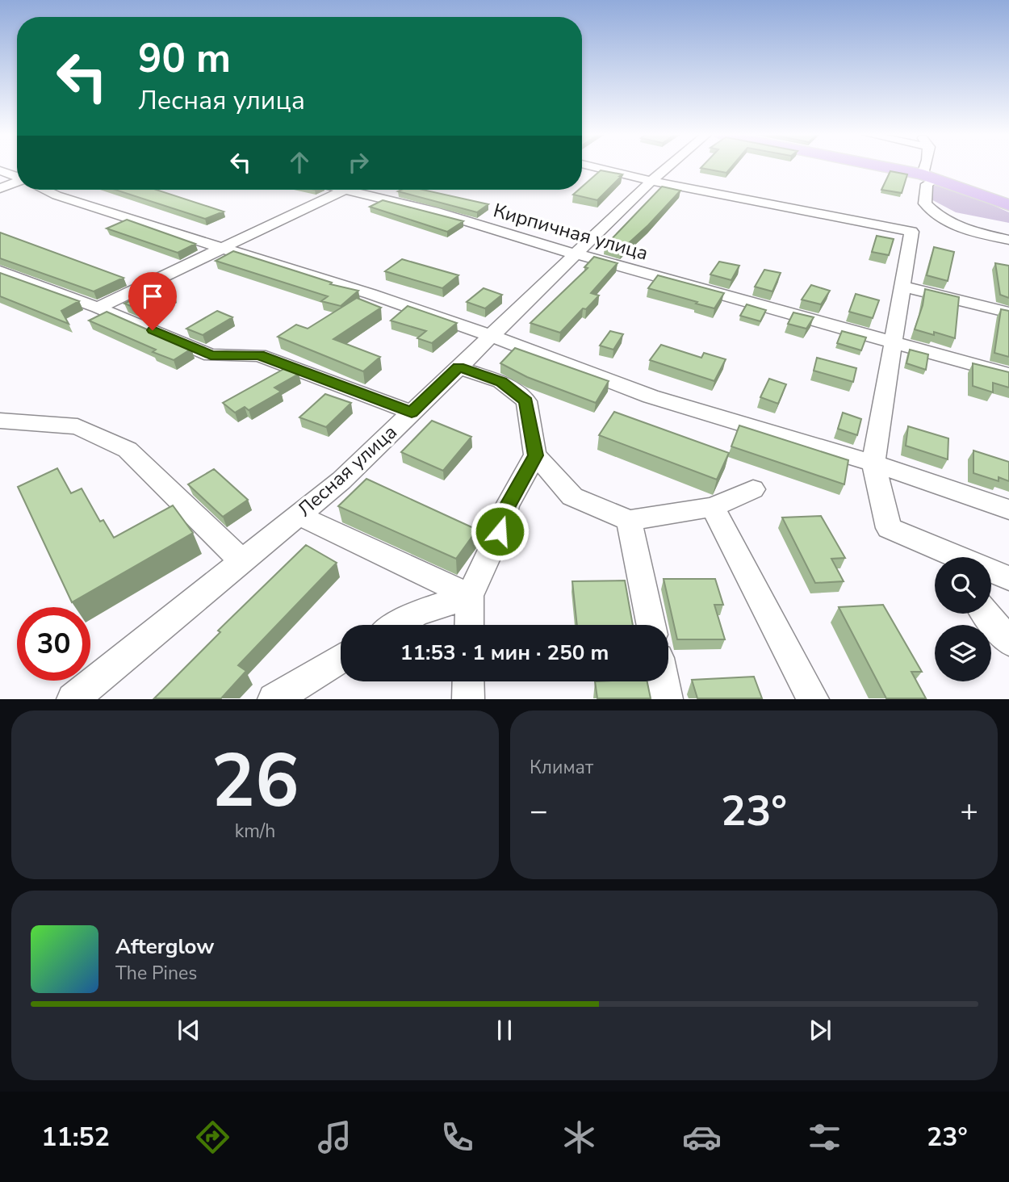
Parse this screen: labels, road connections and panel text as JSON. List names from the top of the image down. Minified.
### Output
{"streets":{"street":["Кирпичная улица","Лесная улица"]},"crossings":[["Кирпичная улица","Лесная улица"]],"page":{"turn":["90 m","Лесная улица"],"limit":"30","trip":"11:53 · 1 мин · 250 m","tile":[["26","km/h"],"Климат"],"heat":["−","23°","+"],"song":["Afterglow","The Pines"],"tabs":["11:52","23°"]}}
